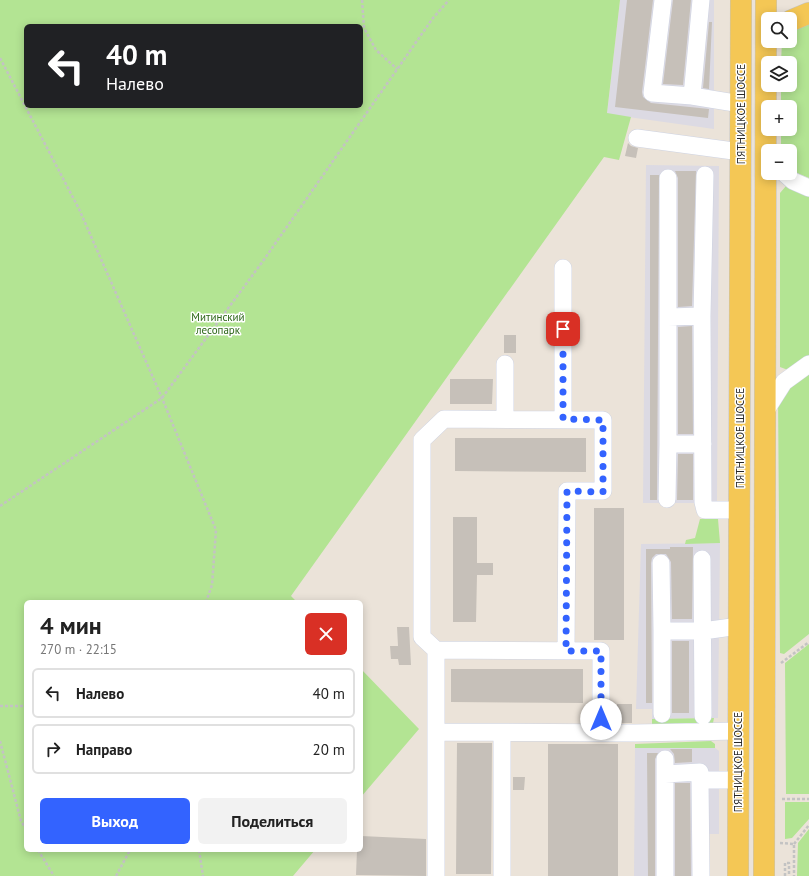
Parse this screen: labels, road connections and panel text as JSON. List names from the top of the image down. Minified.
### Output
{"streets":{"main road":["ПЯТНИЦКОЕ ШОССЕ"]},"parks":["Митинский лесопарк"],"page":{"map_buttons":["+","−"],"turn":["40 m","Налево"],"heading":["4 мин","270 m · 22:15"],"list":[{"name":"Налево","value":"40 m"},{"name":"Направо","value":"20 m"}],"buttons":["Выход","Поделиться"]}}
